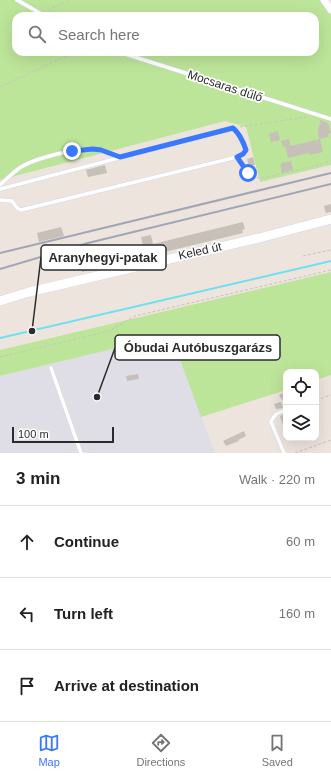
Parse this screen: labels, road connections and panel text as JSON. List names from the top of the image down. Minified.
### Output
{"streets":{"street":["Keled út"],"lane":["Mocsaras dűlő"]},"places":["Aranyhegyi-patak","Óbudai Autóbuszgarázs"],"scale_bar":"100 m","page":{"search":"Search here","scale":"100 m","heading":["3 min","Walk · 220 m"],"list":[["Continue","60 m"],["Turn left","160 m"],"Arrive at destination"],"nav":["Map","Directions","Saved"]}}
